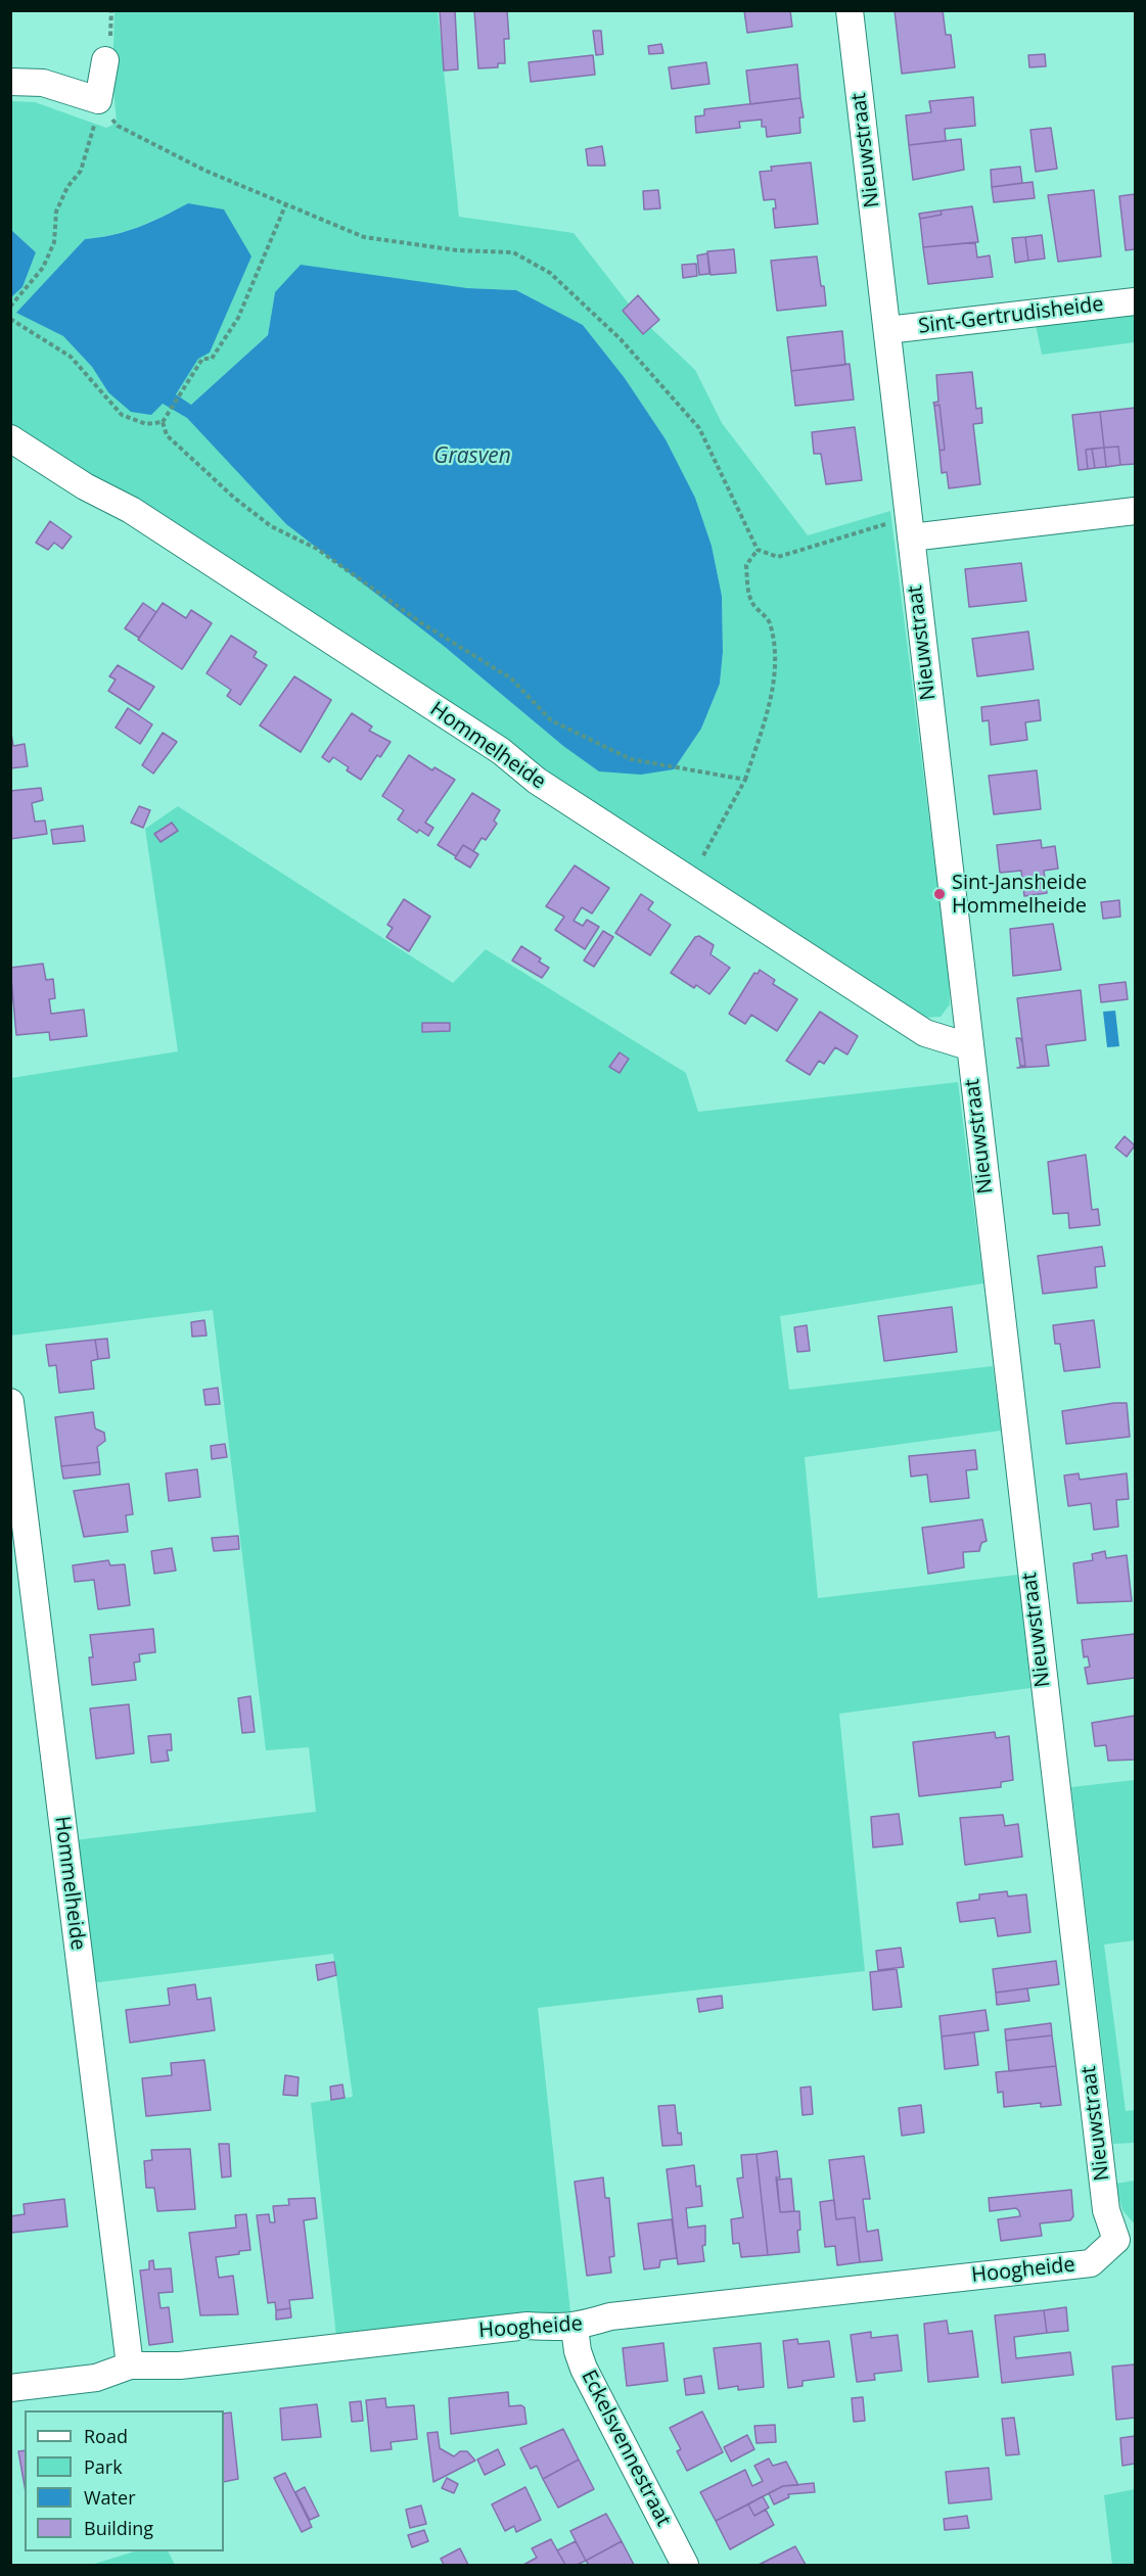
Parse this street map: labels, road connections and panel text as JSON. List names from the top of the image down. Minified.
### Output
{"streets":{"street":["Nieuwstraat","Sint-Gertrudisheide","Hommelheide","Hoogheide","Eckelsvennestraat"]},"crossings":[["Nieuwstraat","Sint-Gertrudisheide"],["Nieuwstraat","Hommelheide"],["Nieuwstraat","Hoogheide"],["Hommelheide","Hoogheide"],["Hoogheide","Eckelsvennestraat"]],"water":["Grasven"],"places":["Sint-Jansheide Hommelheide"],"legend":["Road","Park","Water","Building"]}
